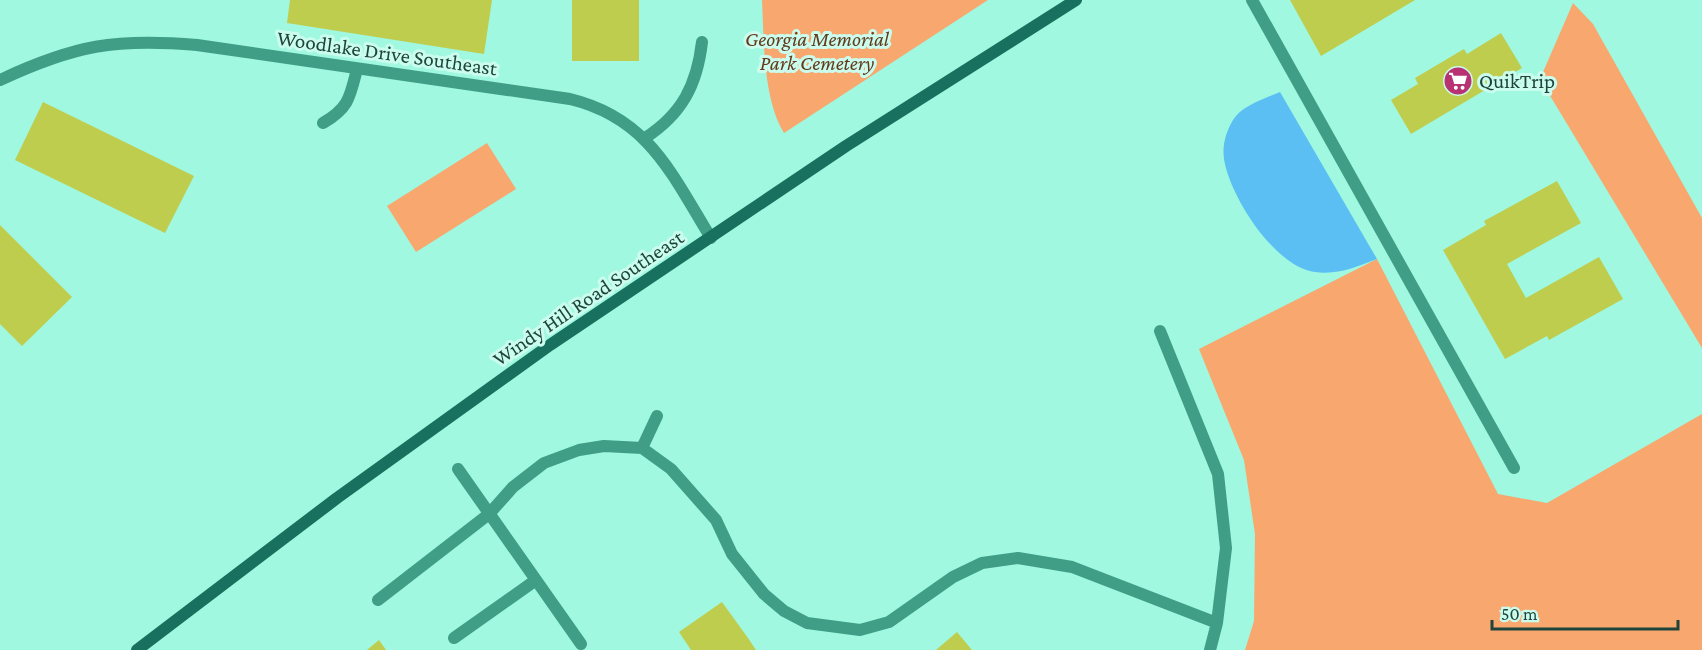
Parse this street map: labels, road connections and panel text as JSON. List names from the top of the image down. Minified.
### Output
{"streets":{"main road":["Windy Hill Road Southeast"],"street":["Woodlake Drive Southeast"]},"crossings":[["Woodlake Drive Southeast","Windy Hill Road Southeast"]],"parks":["Georgia Memorial Park Cemetery"],"places":{"supermarket":["QuikTrip"]},"scale_bar":"50 m"}
